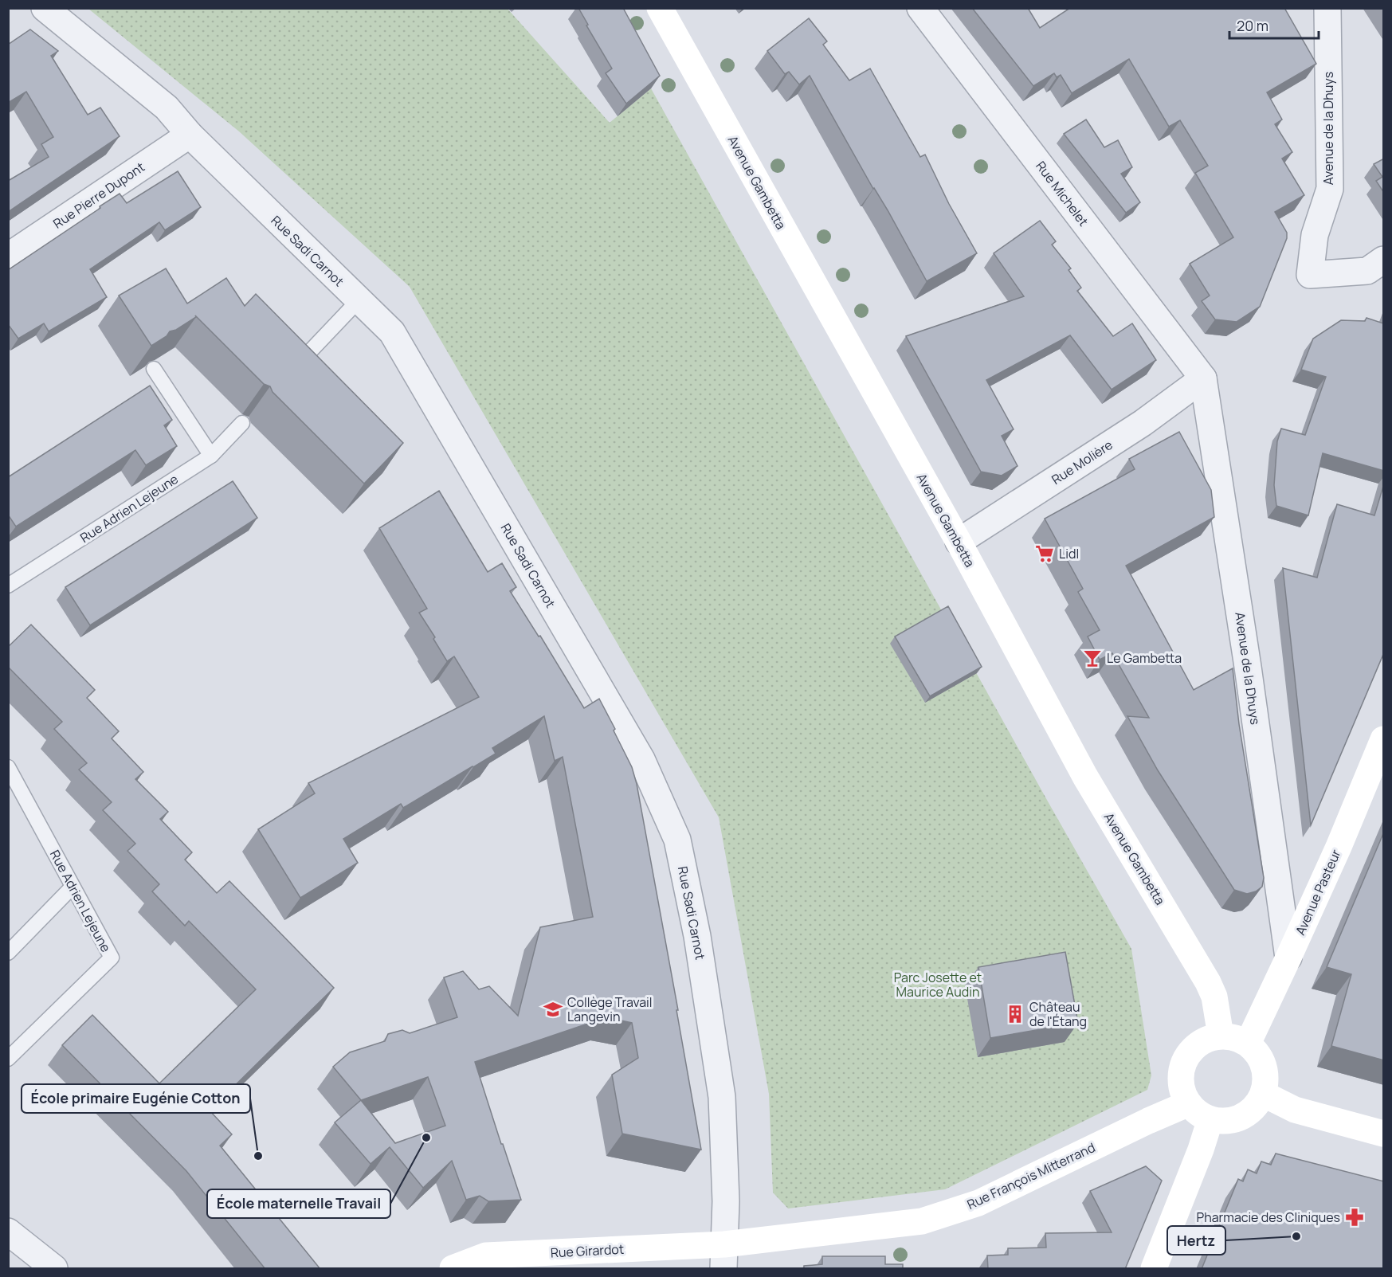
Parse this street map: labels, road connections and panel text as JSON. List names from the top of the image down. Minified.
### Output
{"streets":{"main road":["Avenue Gambetta","Avenue Pasteur","Rue François Mitterrand","Rue Girardot"],"street":["Avenue de la Dhuys","Rue Michelet","Rue Pierre Dupont","Rue Sadi Carnot","Rue Molière"],"lane":["Rue Adrien Lejeune"]},"crossings":[["Avenue de la Dhuys","Rue Michelet"],["Avenue de la Dhuys","Rue Molière"],["Avenue de la Dhuys","Avenue Pasteur"],["Avenue Gambetta","Rue Molière"],["Avenue Gambetta","Avenue Pasteur"],["Avenue Gambetta","Rue François Mitterrand"],["Rue Michelet","Rue Molière"],["Rue Pierre Dupont","Rue Sadi Carnot"],["Rue Sadi Carnot","Rue François Mitterrand"],["Rue Sadi Carnot","Rue Girardot"],["Avenue Pasteur","Rue François Mitterrand"],["Rue François Mitterrand","Rue Girardot"]],"parks":["Parc Josette et Maurice Audin"],"places":{"supermarket":["Lidl"],"bar":["Le Gambetta"],"school or university":["Collège Travail Langevin"],"building":["Château de l'Étang"],"other":["École maternelle Travail","École primaire Eugénie Cotton","Hertz"],"pharmacy":["Pharmacie des Cliniques"]},"scale_bar":"20 m"}
